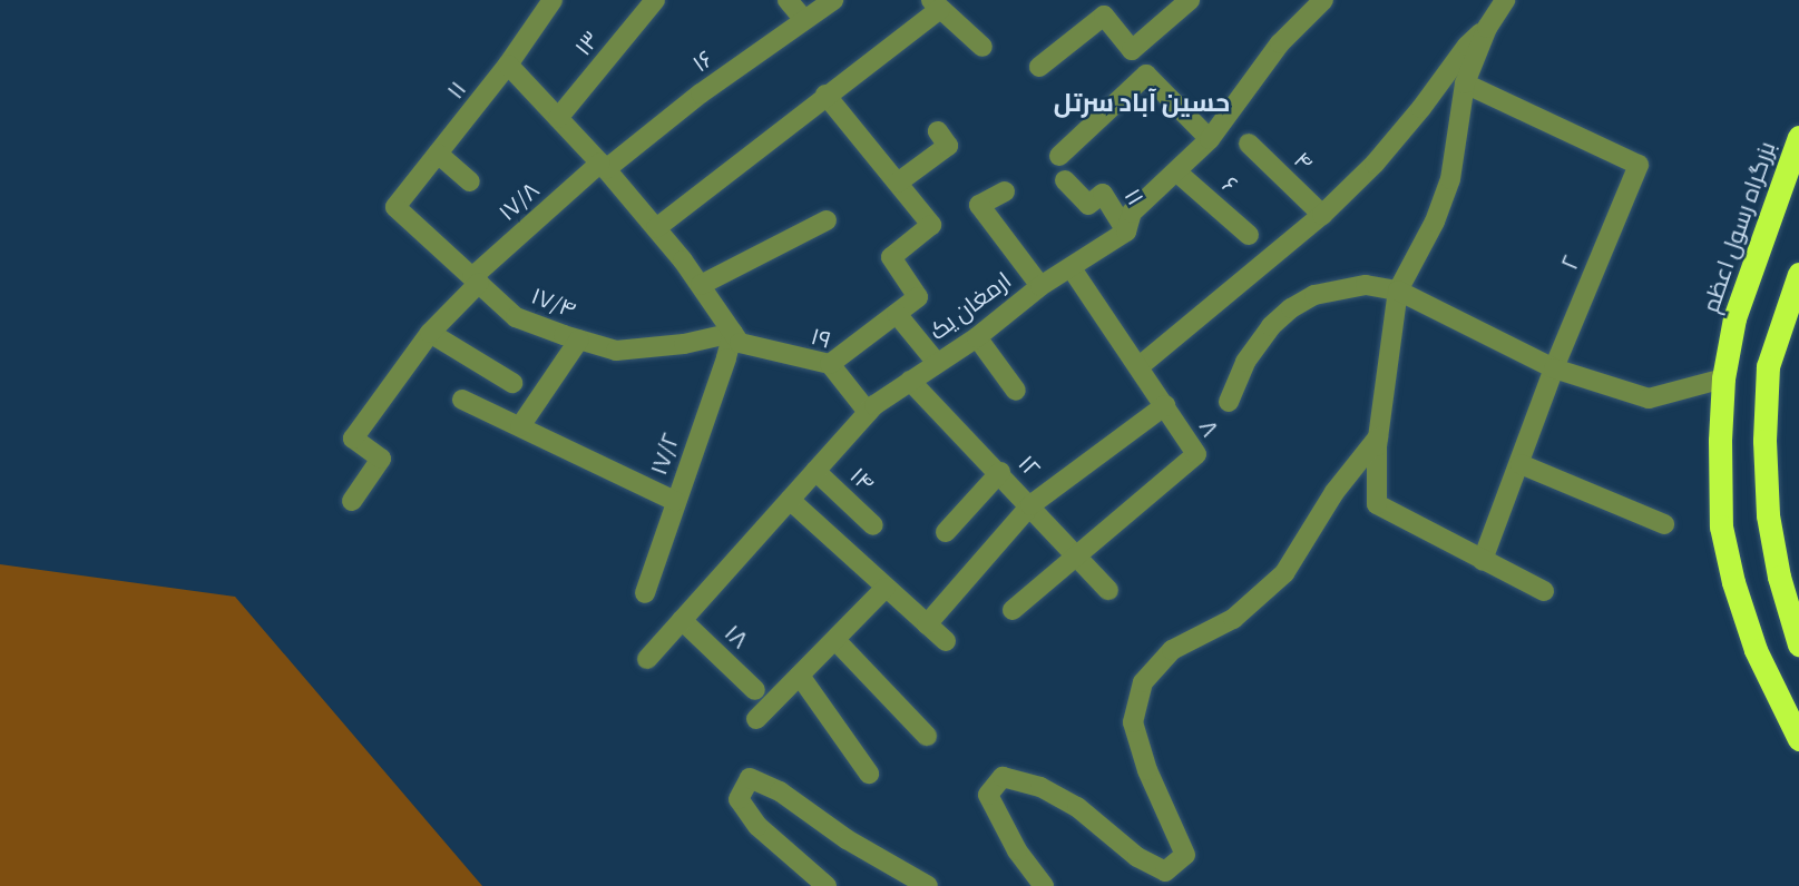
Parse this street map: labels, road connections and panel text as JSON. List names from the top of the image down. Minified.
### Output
{"streets":{"highway":["بزرگراه رسول اعظم"],"street":["۱۳","۱۶","۱۱","۴","۶","۱۷/۸","۲","۱۷/۴","ارمغان یک","۱۹","۸","۱۷/۲","۱۲","۱۴","۱۸"]},"crossings":[["۱۶","۱۷/۸"],["۱۱","۱۷/۴"],["۱۱","ارمغان یک"],["۶","ارمغان یک"],["۱۷/۸","۱۷/۴"],["۱۷/۴","۱۹"],["۱۷/۴","۱۷/۲"],["ارمغان یک","۱۹"],["ارمغان یک","۸"],["ارمغان یک","۱۲"],["ارمغان یک","۱۴"],["ارمغان یک","۱۸"],["۱۹","۱۷/۲"],["۸","۱۲"]],"districts":["حسین آباد سرتل"]}
